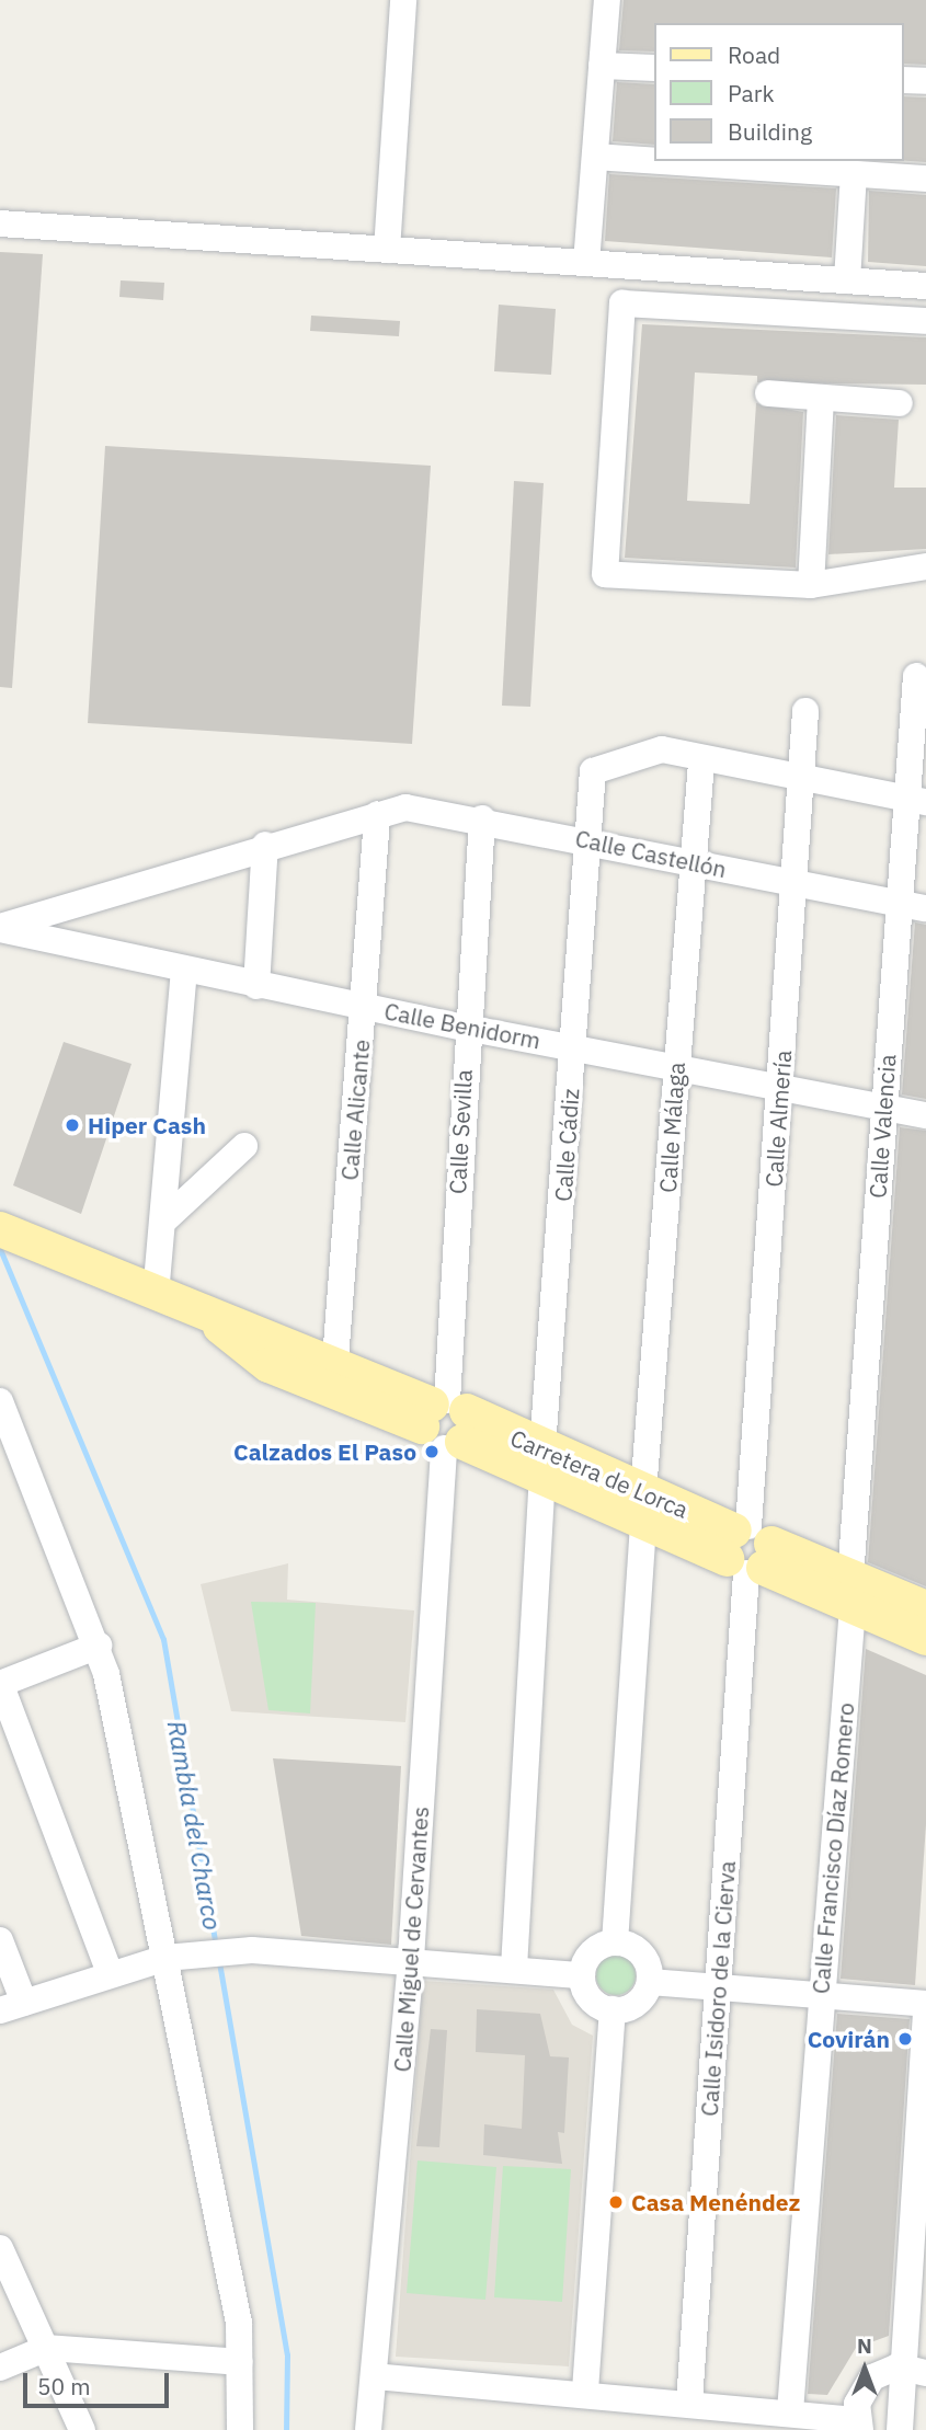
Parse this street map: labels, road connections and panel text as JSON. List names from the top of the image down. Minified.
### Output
{"streets":{"main road":["Carretera de Lorca"],"street":["Calle Castellón","Calle Benidorm","Calle Alicante","Calle Almería","Calle Valencia","Calle Málaga","Calle Sevilla","Calle Cádiz","Calle Francisco Díaz Romero","Calle Miguel de Cervantes","Calle Isidoro de la Cierva"]},"crossings":[["Calle Castellón","Calle Benidorm"],["Calle Castellón","Calle Alicante"],["Calle Castellón","Calle Almería"],["Calle Castellón","Calle Valencia"],["Calle Castellón","Calle Málaga"],["Calle Castellón","Calle Sevilla"],["Calle Castellón","Calle Cádiz"],["Calle Benidorm","Calle Alicante"],["Calle Benidorm","Calle Almería"],["Calle Benidorm","Calle Valencia"],["Calle Benidorm","Calle Málaga"],["Calle Benidorm","Calle Sevilla"],["Calle Benidorm","Calle Cádiz"],["Calle Alicante","Carretera de Lorca"],["Calle Almería","Carretera de Lorca"],["Calle Almería","Calle Isidoro de la Cierva"],["Calle Valencia","Carretera de Lorca"],["Calle Valencia","Calle Francisco Díaz Romero"],["Calle Málaga","Calle Cádiz"],["Calle Málaga","Carretera de Lorca"],["Calle Sevilla","Carretera de Lorca"],["Calle Sevilla","Calle Miguel de Cervantes"],["Calle Cádiz","Carretera de Lorca"],["Carretera de Lorca","Calle Francisco Díaz Romero"],["Carretera de Lorca","Calle Miguel de Cervantes"],["Carretera de Lorca","Calle Isidoro de la Cierva"]],"water":["Rambla del Charco"],"places":["Hiper Cash","Calzados El Paso","Covirán","Casa Menéndez"],"legend":["Road","Park","Building"],"scale_bar":"50 m","north":"top"}
